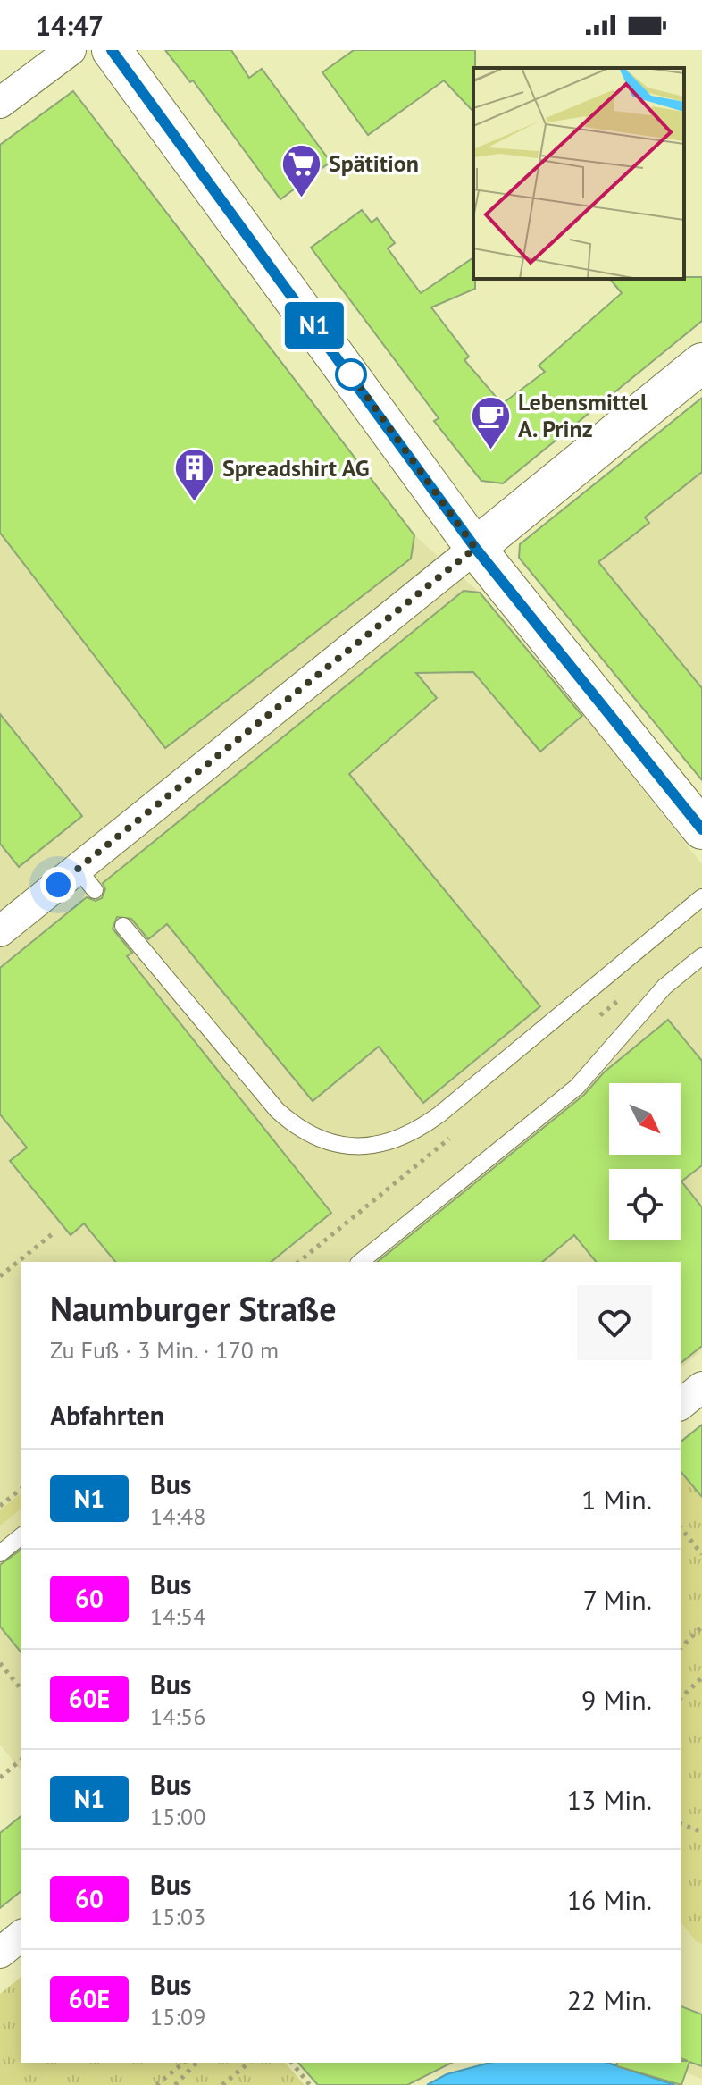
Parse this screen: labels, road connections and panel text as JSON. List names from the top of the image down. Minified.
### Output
{"places":{"supermarket":["Spätition"],"cafe":["Lebensmittel A. Prinz"],"building":["Spreadshirt AG"]},"lines":["bus line N1"],"north":"bottom right","page":{"status":"14:47","on_map":"N1","heading":[["Naumburger Straße","Zu Fuß · 3 Min. · 170 m"],"Abfahrten"],"list":[{"mark":"N1","name":"Bus","note":"14:48","value":"1 Min."},{"mark":"60","name":"Bus","note":"14:54","value":"7 Min."},{"mark":"60E","name":"Bus","note":"14:56","value":"9 Min."},{"mark":"N1","name":"Bus","note":"15:00","value":"13 Min."},{"mark":"60","name":"Bus","note":"15:03","value":"16 Min."},{"mark":"60E","name":"Bus","note":"15:09","value":"22 Min."}]}}
